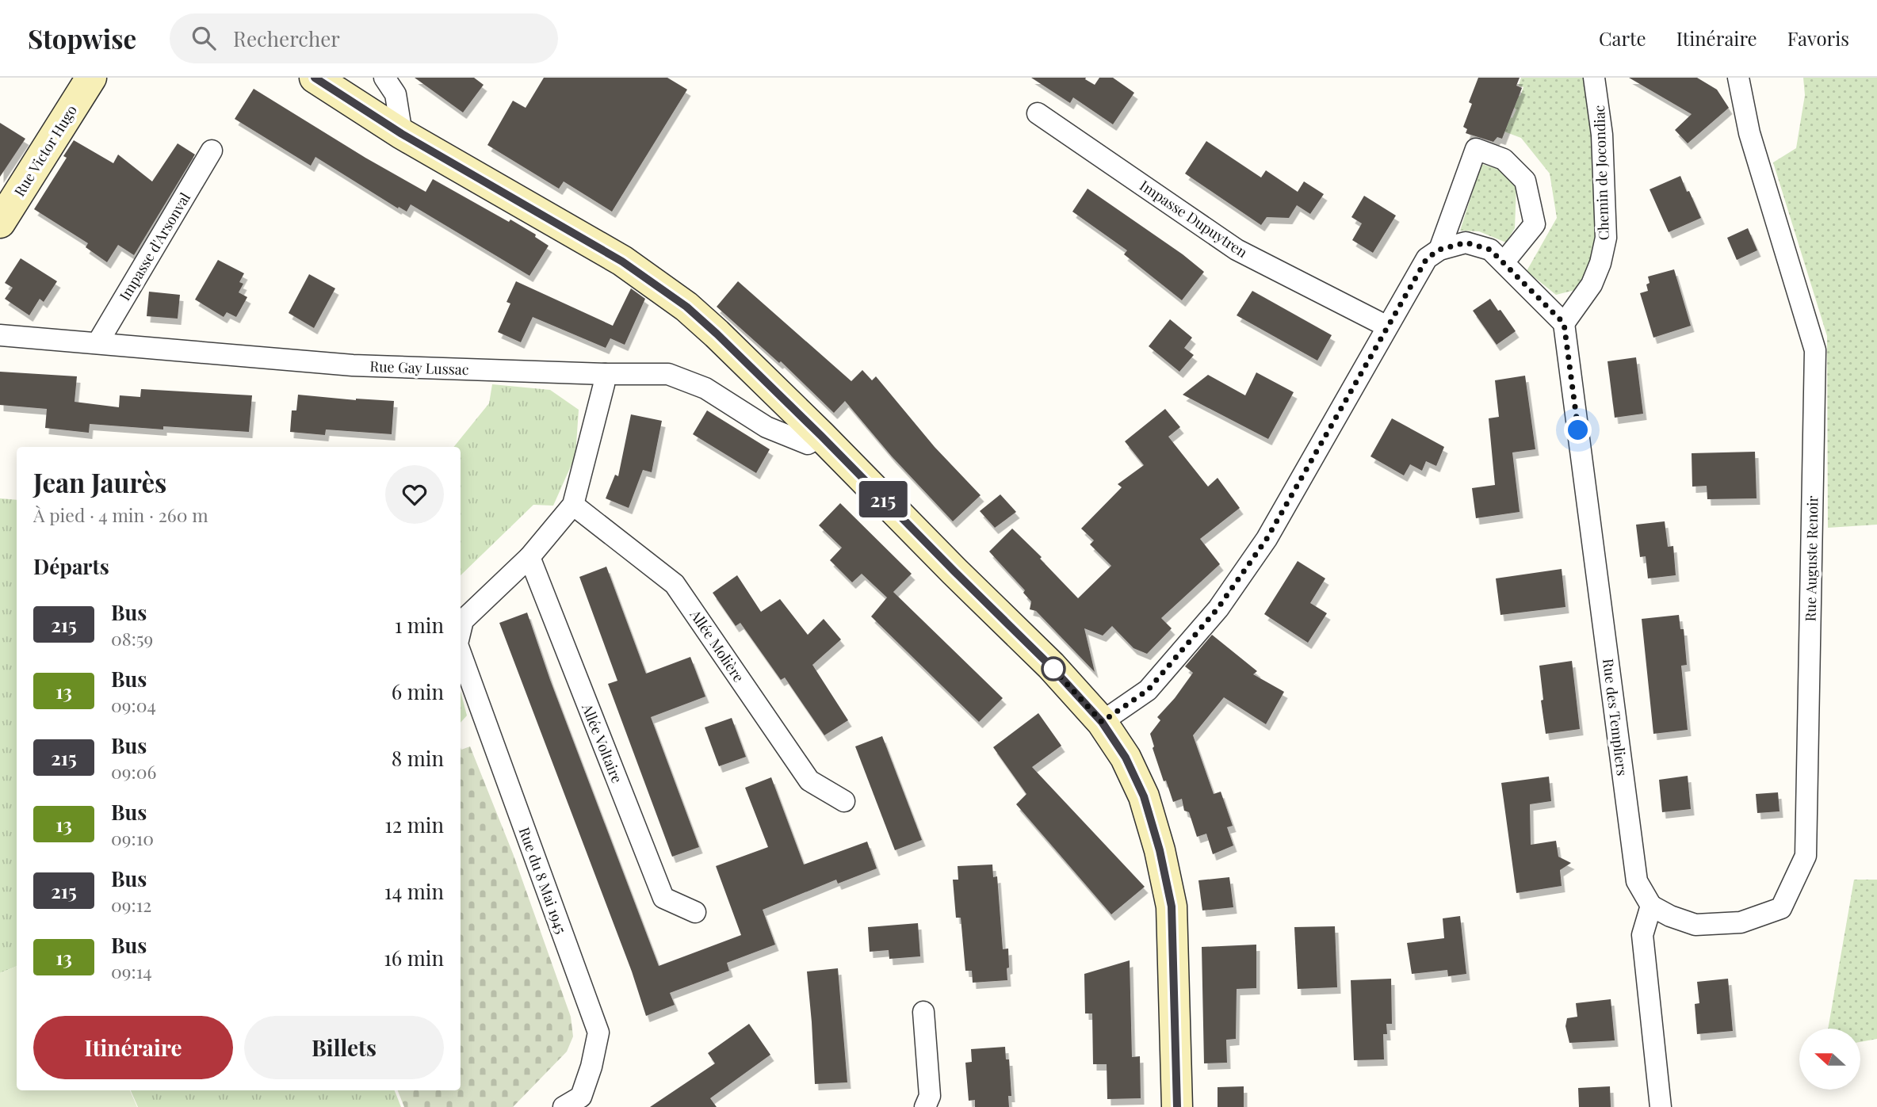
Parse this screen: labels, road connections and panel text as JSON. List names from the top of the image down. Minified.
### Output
{"streets":{"main road":["Rue Victor Hugo"],"street":["Chemin de Jocondiac","Impasse Dupuytren","Impasse d'Arsonval","Rue Gay Lussac","Rue Auguste Renoir","Allée Molière","Rue des Templiers","Allée Voltaire","Rue du 8 Mai 1945"]},"crossings":[["Chemin de Jocondiac","Rue des Templiers"],["Impasse d'Arsonval","Rue Gay Lussac"],["Rue Auguste Renoir","Rue des Templiers"]],"lines":["bus line 215"],"north":"left","page":{"header":"Stopwise","search":"Rechercher","nav":["Carte","Itinéraire","Favoris"],"on_map":"215","heading":[["Jean Jaurès","À pied · 4 min · 260 m"],"Départs"],"list":[{"mark":"215","name":"Bus","note":"08:59","value":"1 min"},{"mark":"13","name":"Bus","note":"09:04","value":"6 min"},{"mark":"215","name":"Bus","note":"09:06","value":"8 min"},{"mark":"13","name":"Bus","note":"09:10","value":"12 min"},{"mark":"215","name":"Bus","note":"09:12","value":"14 min"},{"mark":"13","name":"Bus","note":"09:14","value":"16 min"}],"buttons":["Itinéraire","Billets"]}}
